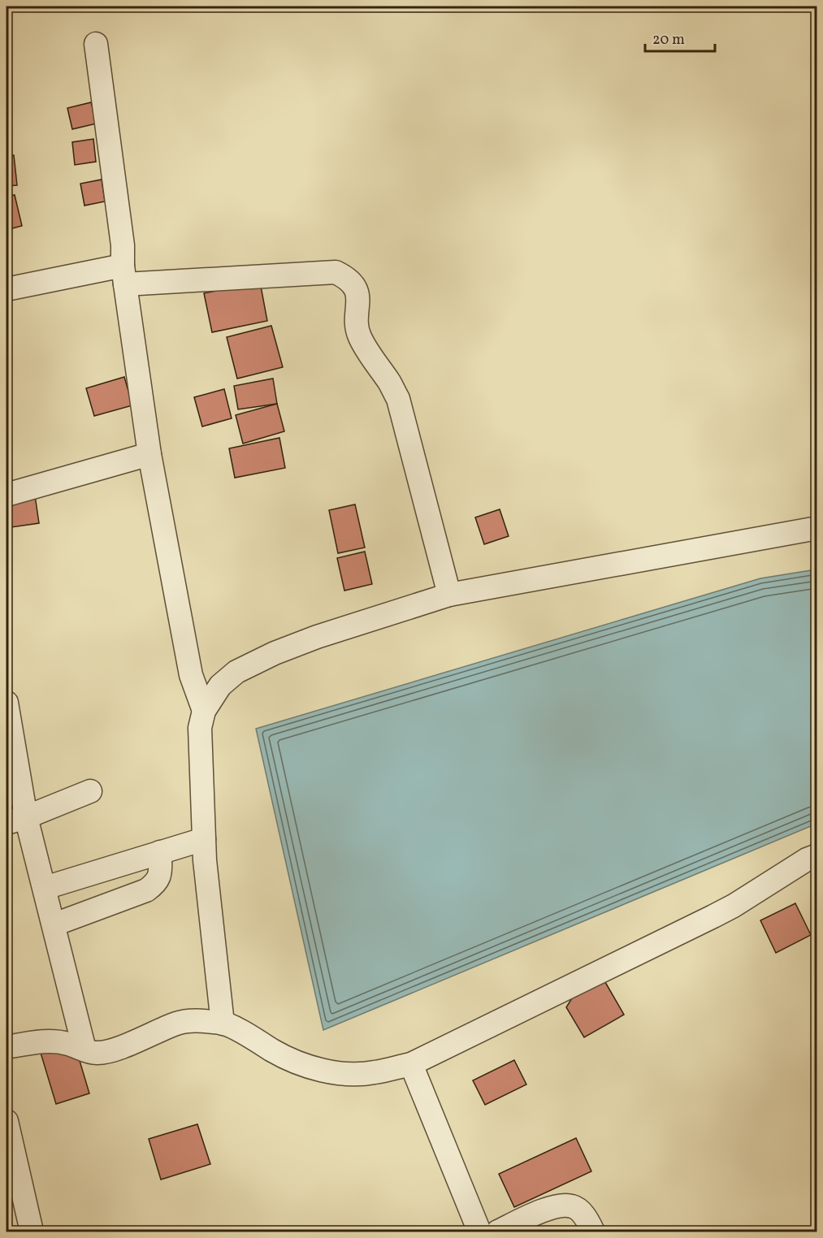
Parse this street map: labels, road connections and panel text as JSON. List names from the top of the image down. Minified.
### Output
{"scale_bar":"20 m"}
